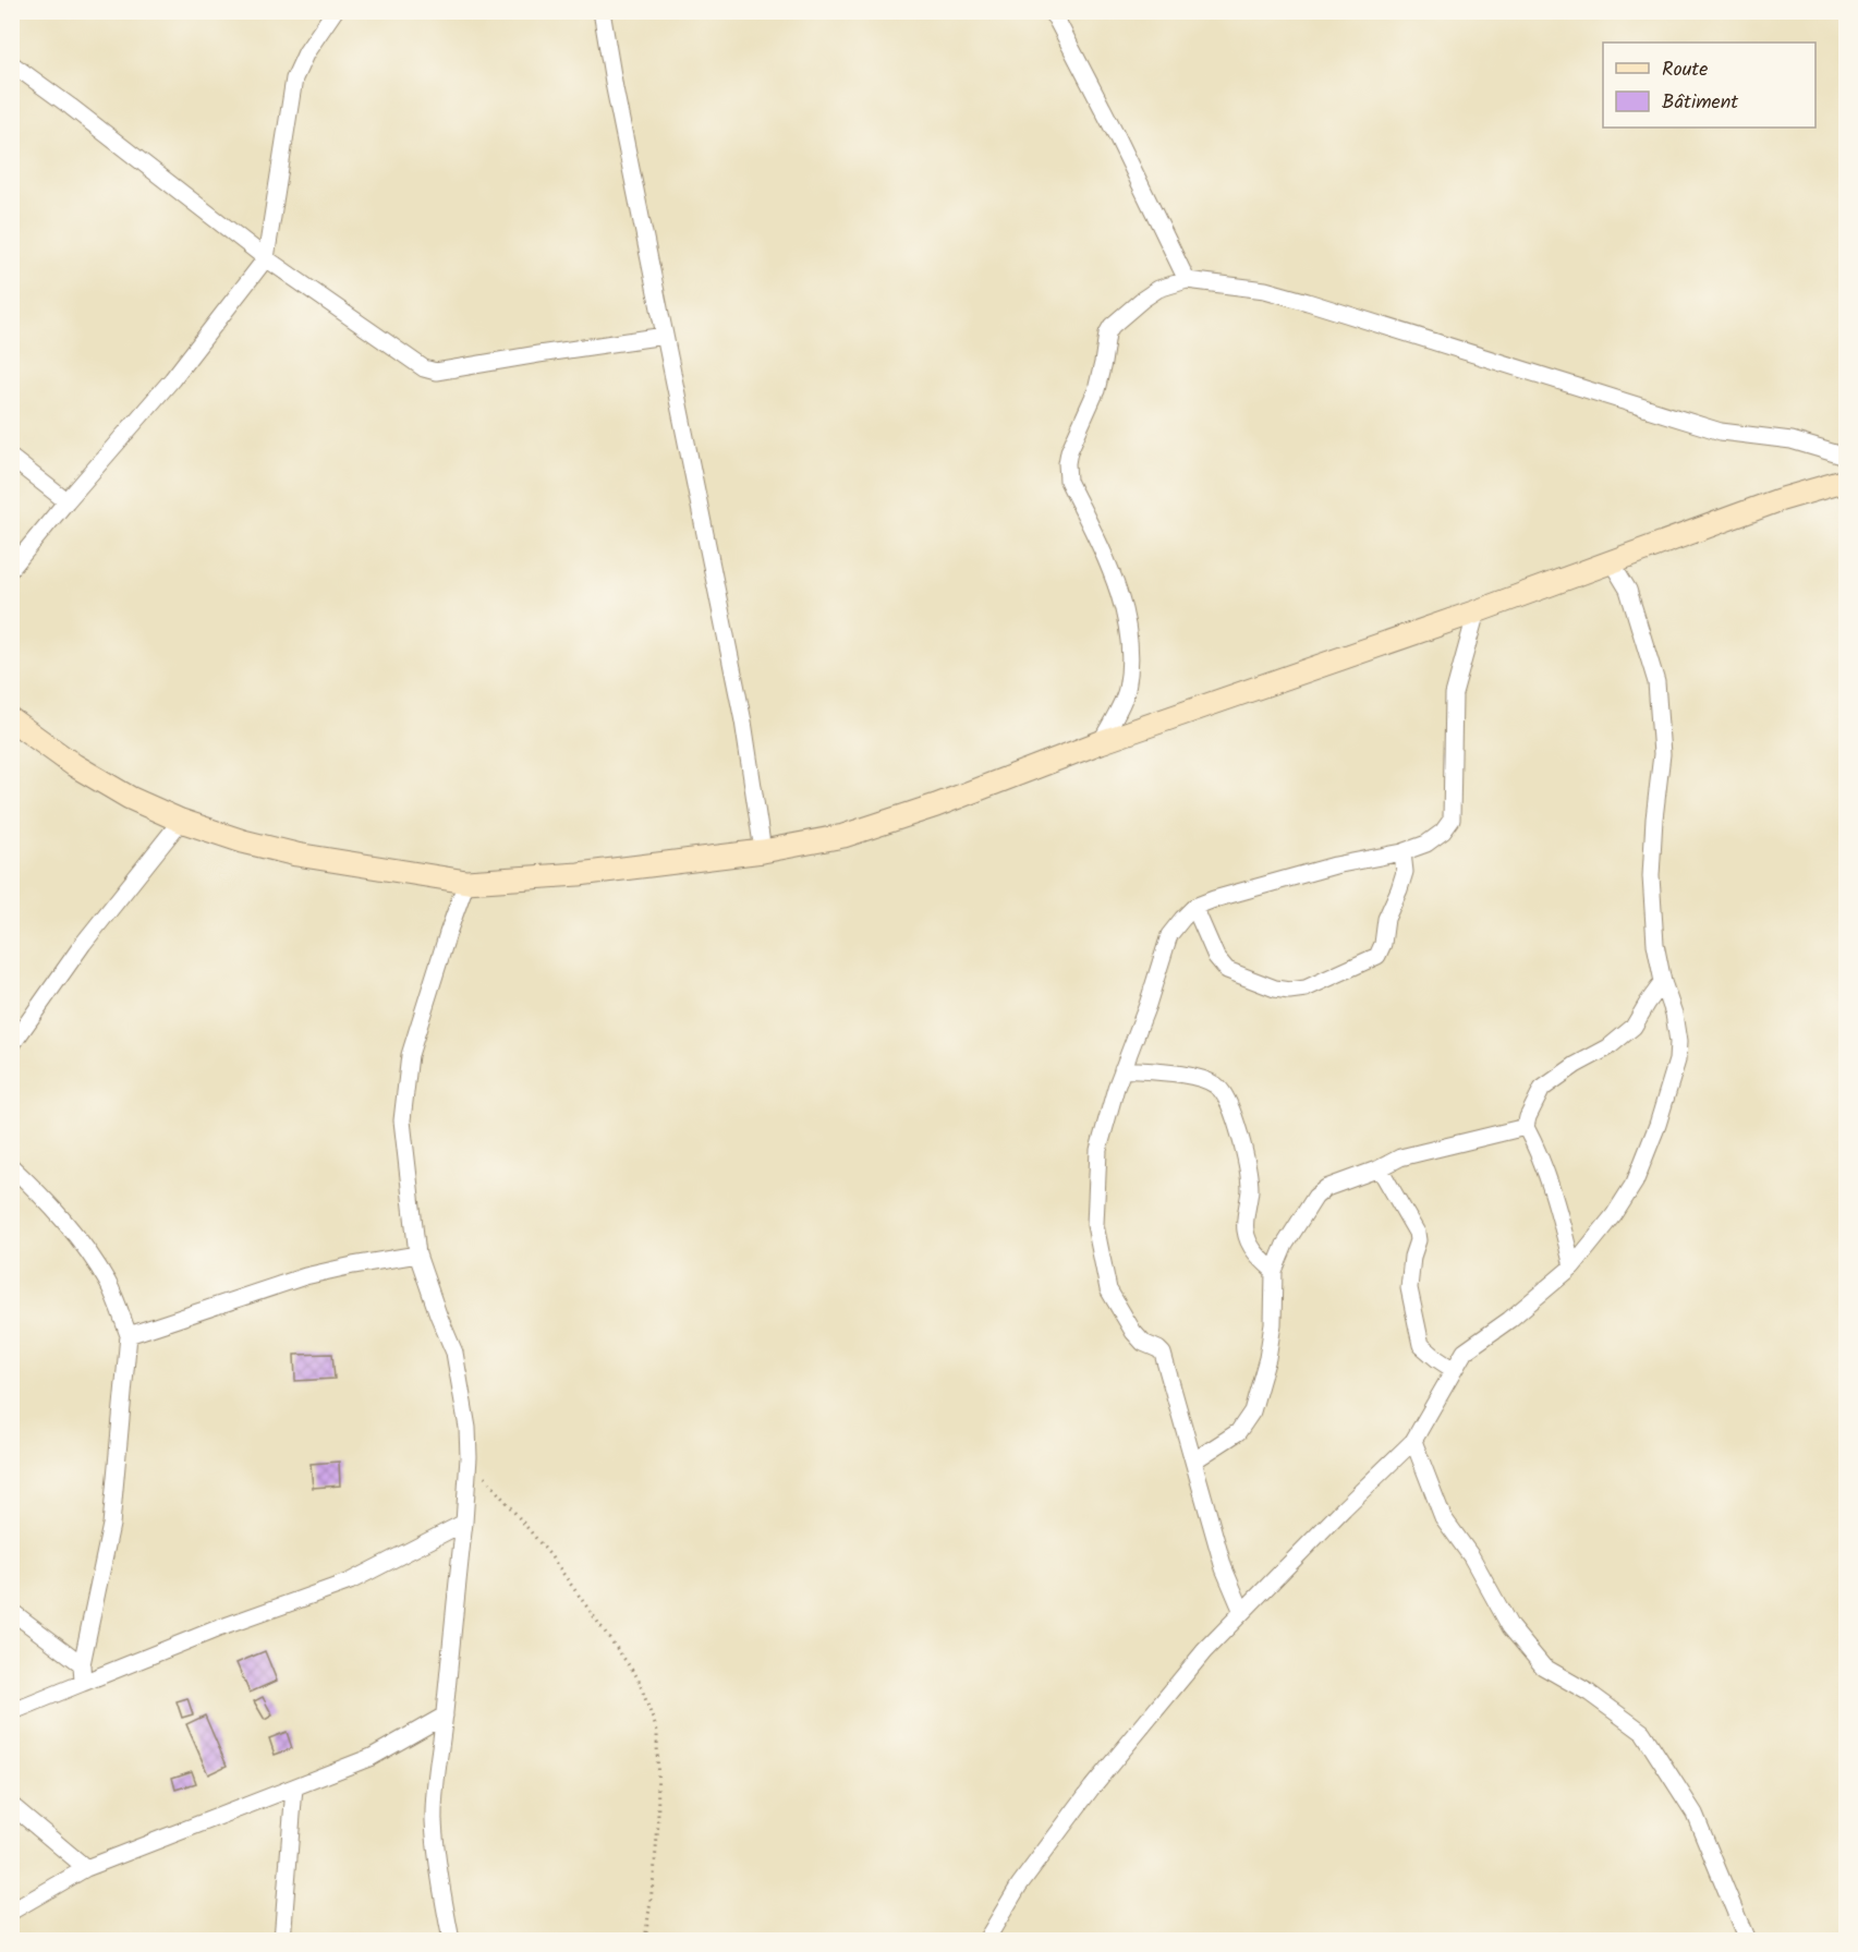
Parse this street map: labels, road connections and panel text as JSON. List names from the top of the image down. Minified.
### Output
{"legend":["Route","Bâtiment"]}
